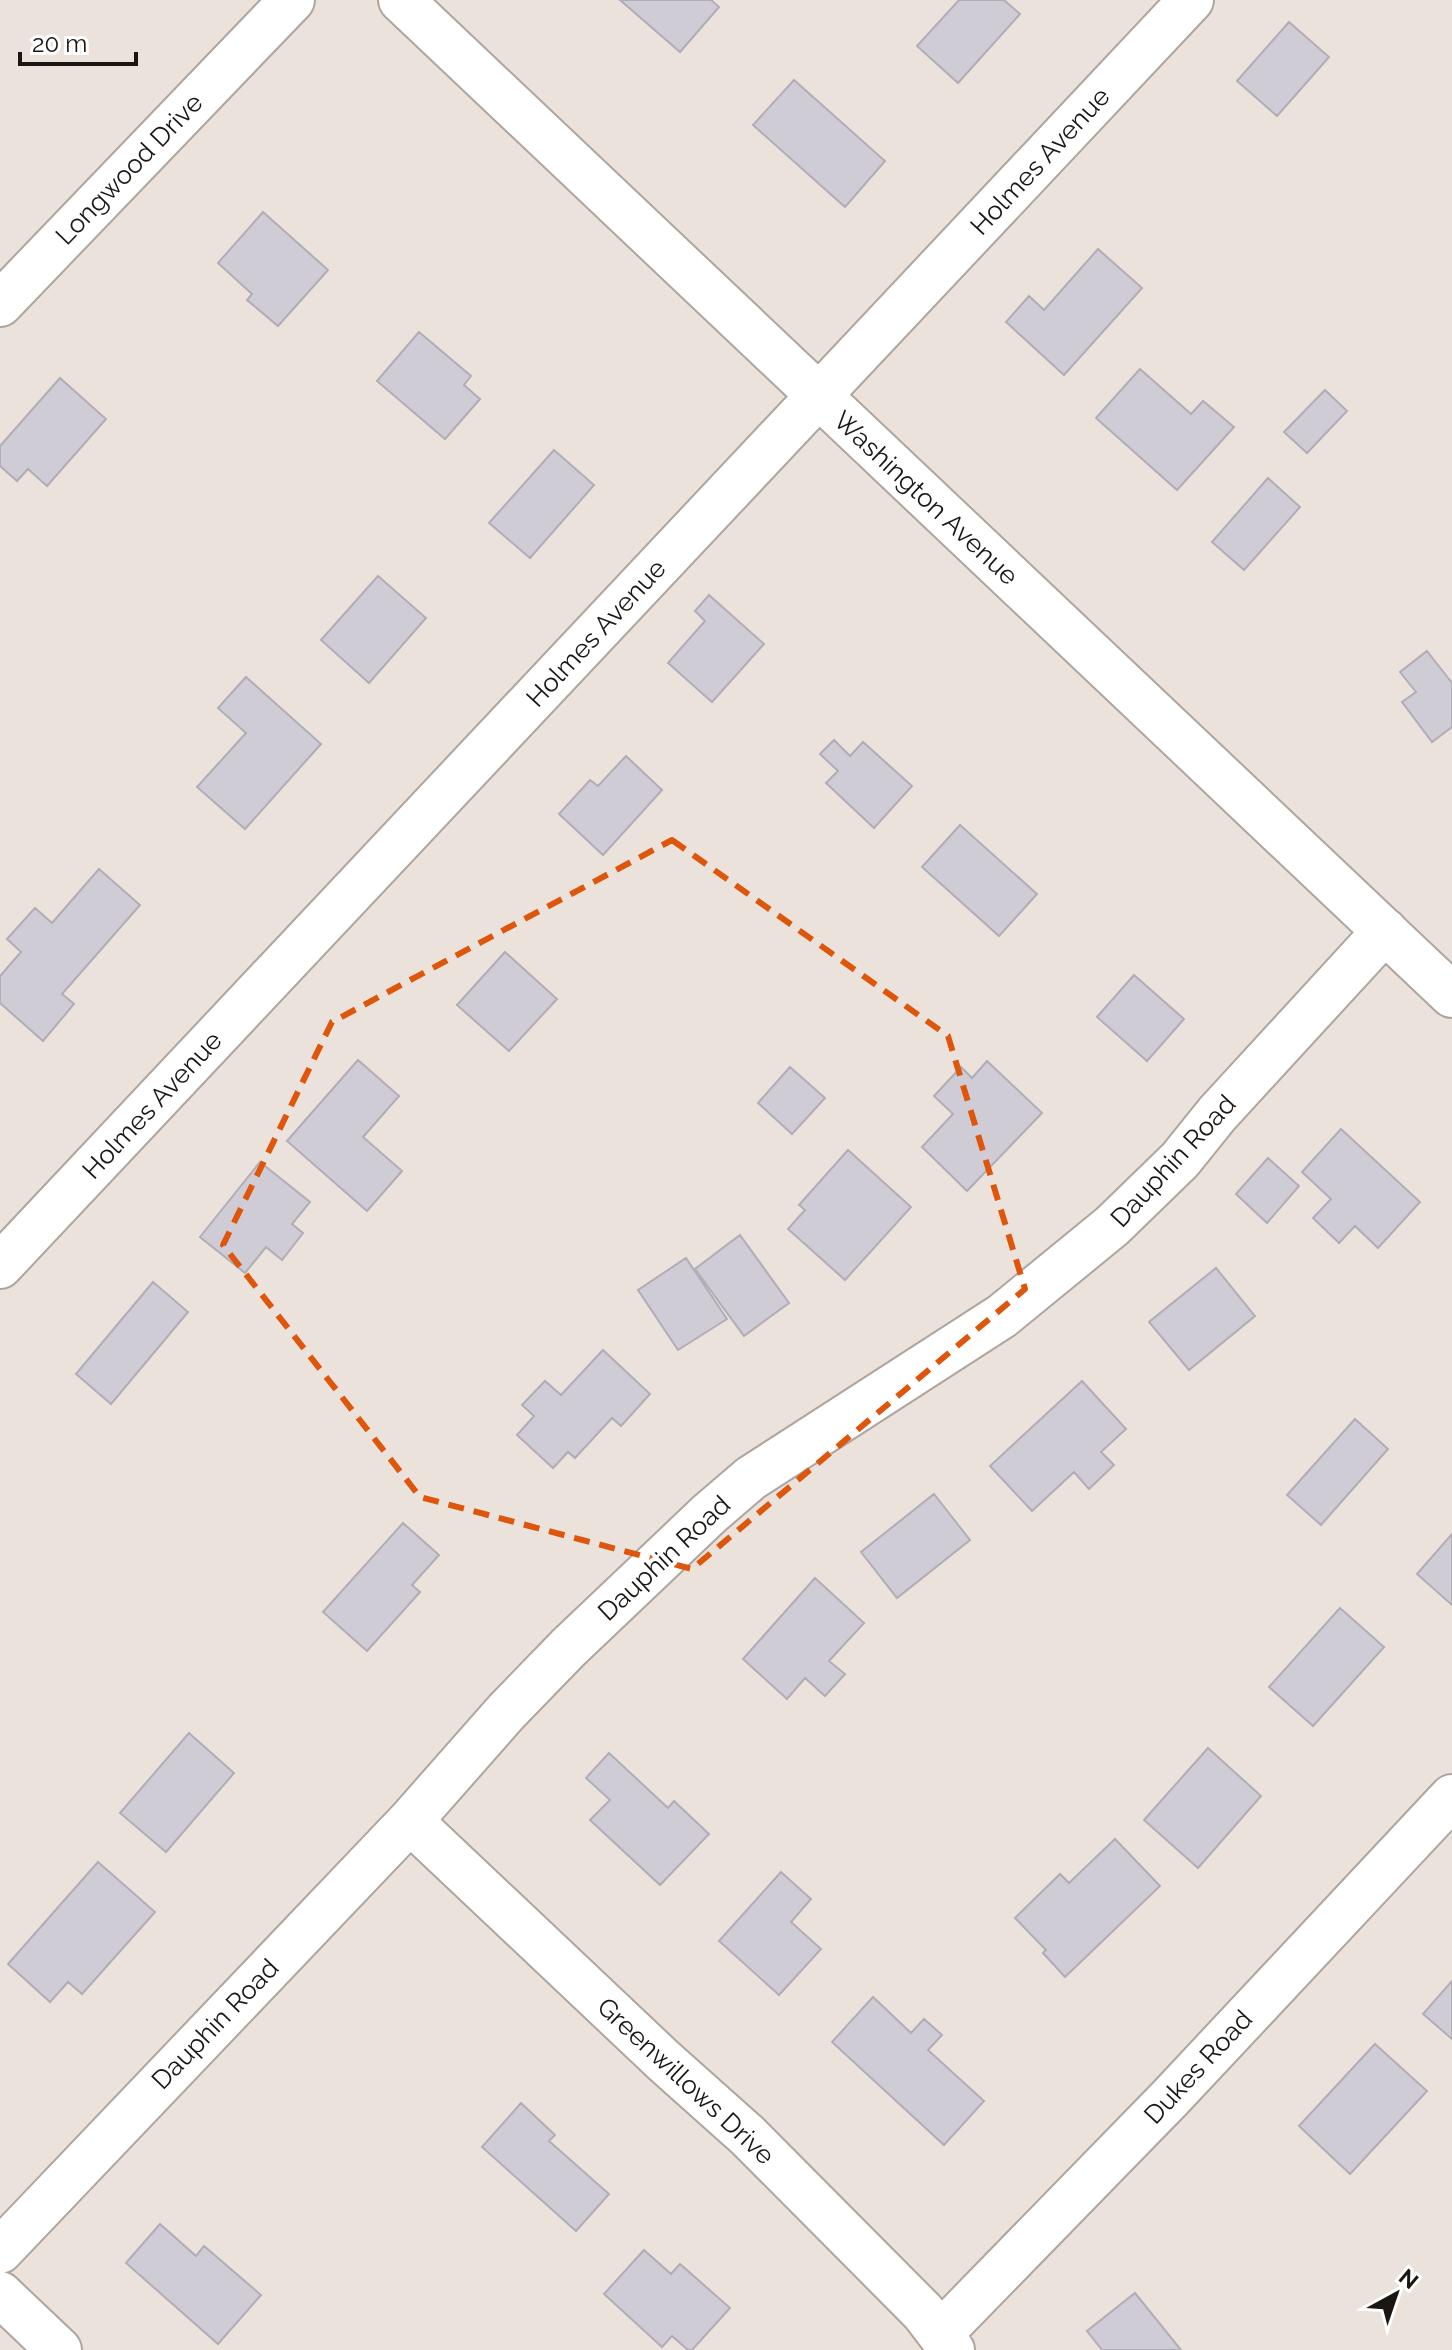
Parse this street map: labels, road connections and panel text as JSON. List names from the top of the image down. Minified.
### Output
{"streets":{"street":["Holmes Avenue","Longwood Drive","Washington Avenue","Dauphin Road","Dukes Road","Greenwillows Drive"]},"crossings":[["Holmes Avenue","Washington Avenue"],["Washington Avenue","Dauphin Road"],["Dauphin Road","Greenwillows Drive"],["Dukes Road","Greenwillows Drive"]],"scale_bar":"20 m","north":"top right"}
